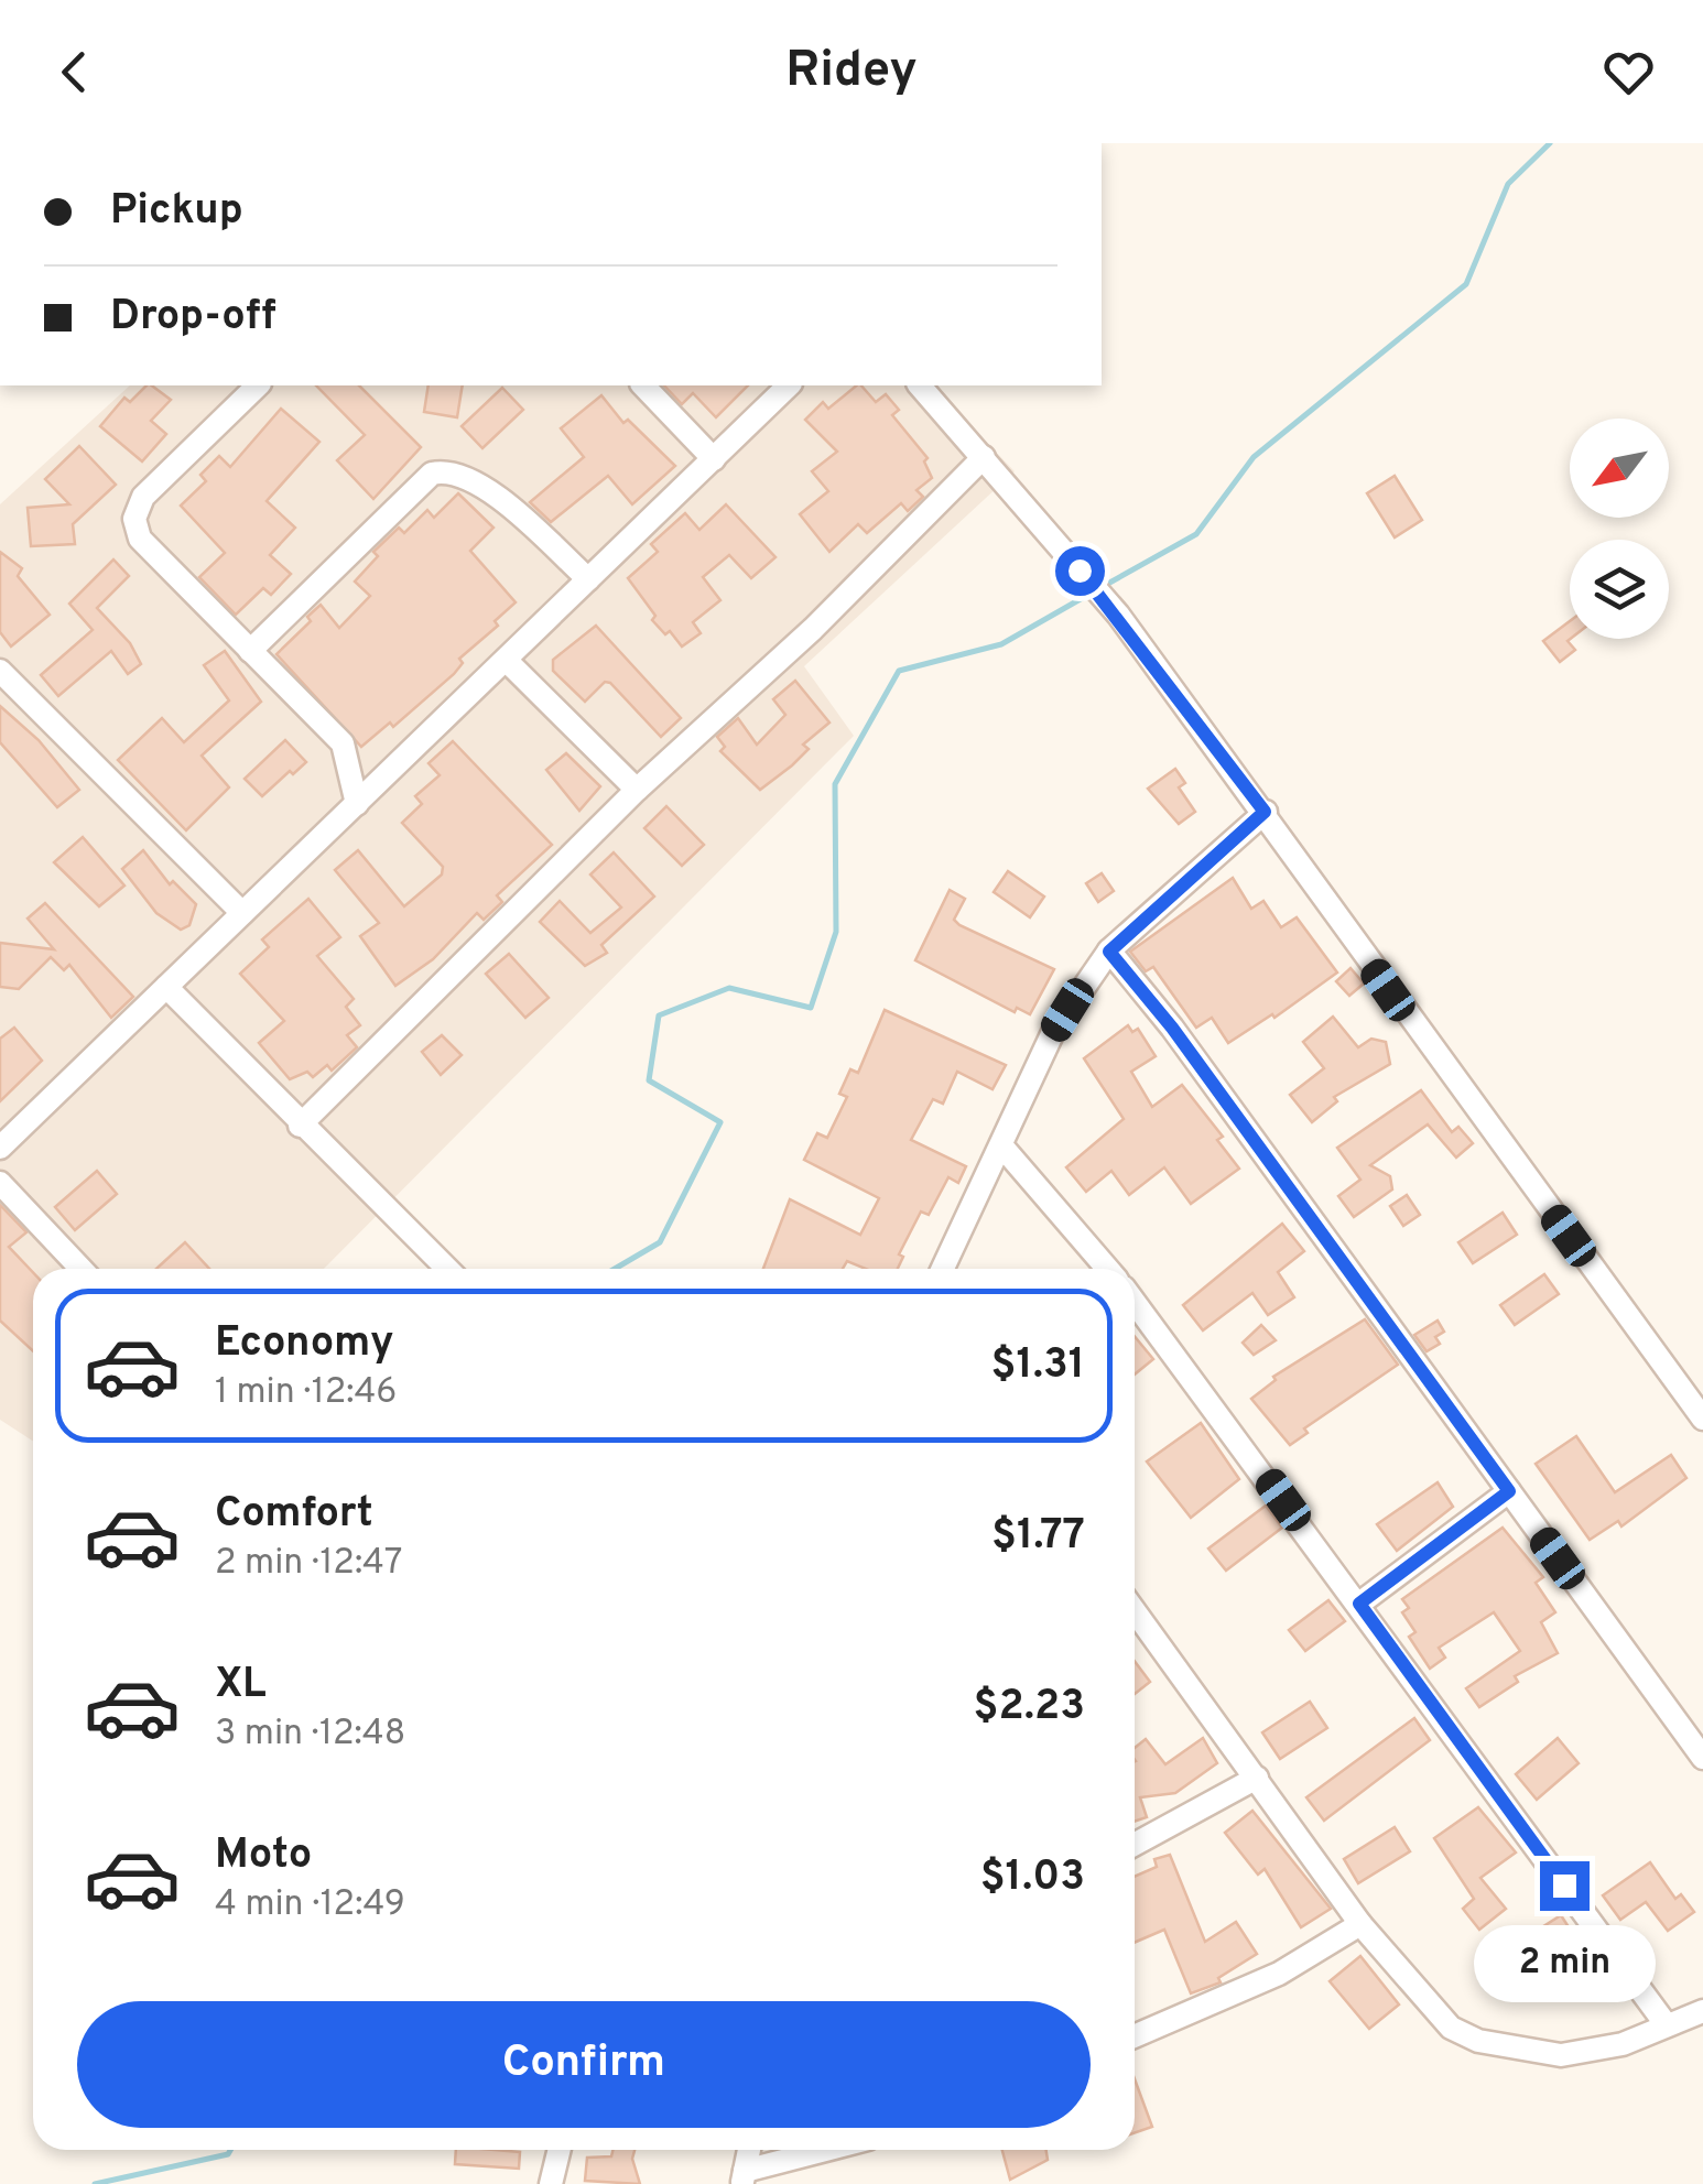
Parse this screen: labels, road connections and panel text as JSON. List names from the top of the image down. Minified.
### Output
{"north":"bottom left","page":{"header":"Ridey","banner":["Pickup","Drop-off"],"list":[{"name":"Economy","note":"1 min · 12:46","value":"$1.31"},{"name":"Comfort","note":"2 min · 12:47","value":"$1.77"},{"name":"XL","note":"3 min · 12:48","value":"$2.23"},{"name":"Moto","note":"4 min · 12:49","value":"$1.03"}],"bubble":"2 min","buttons":"Confirm"}}
